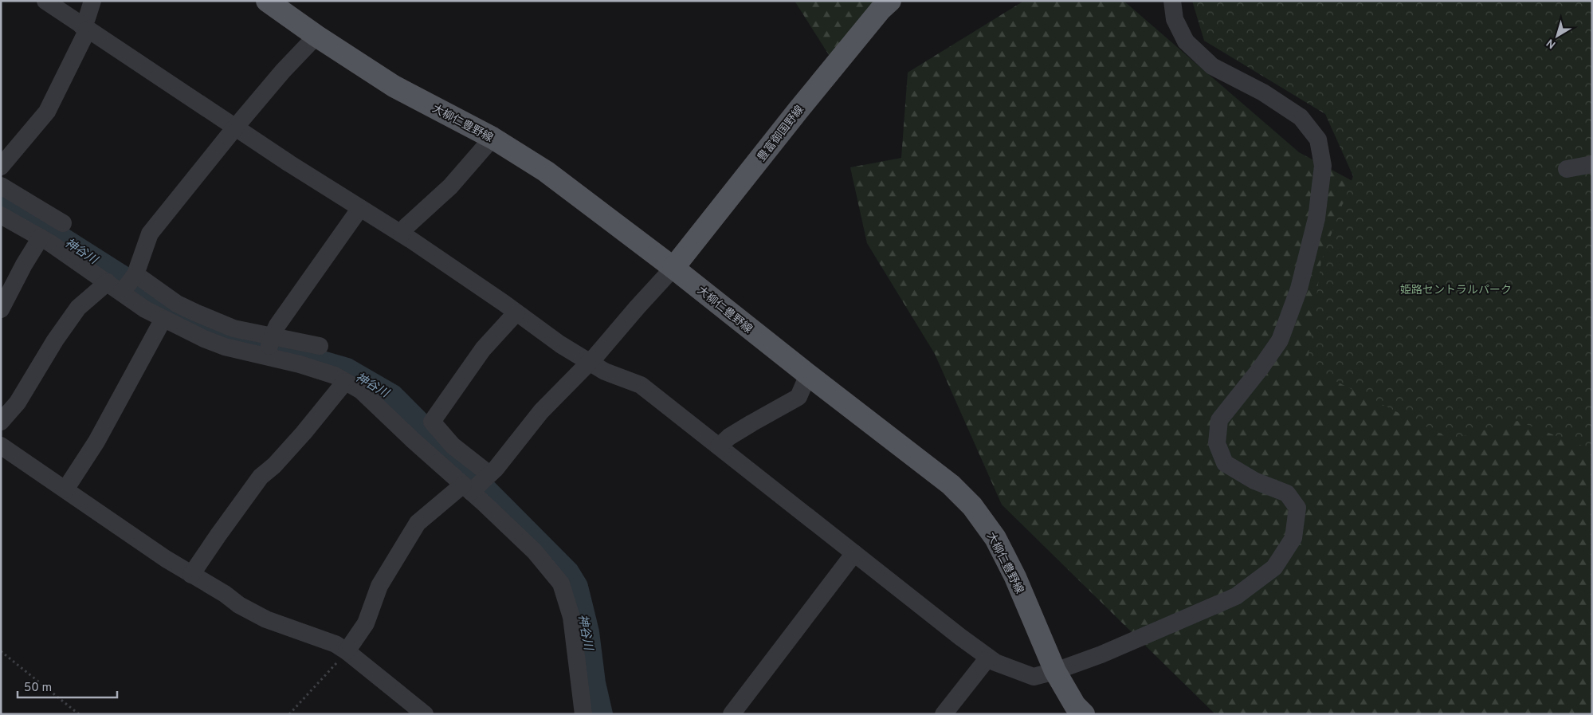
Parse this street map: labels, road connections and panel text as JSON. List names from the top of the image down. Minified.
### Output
{"streets":{"main road":["大柳仁豊野線","豊富御国野線"]},"crossings":[["大柳仁豊野線","豊富御国野線"]],"water":["神谷川"],"parks":["姫路セントラルパーク"],"scale_bar":"50 m","north":"bottom left"}
